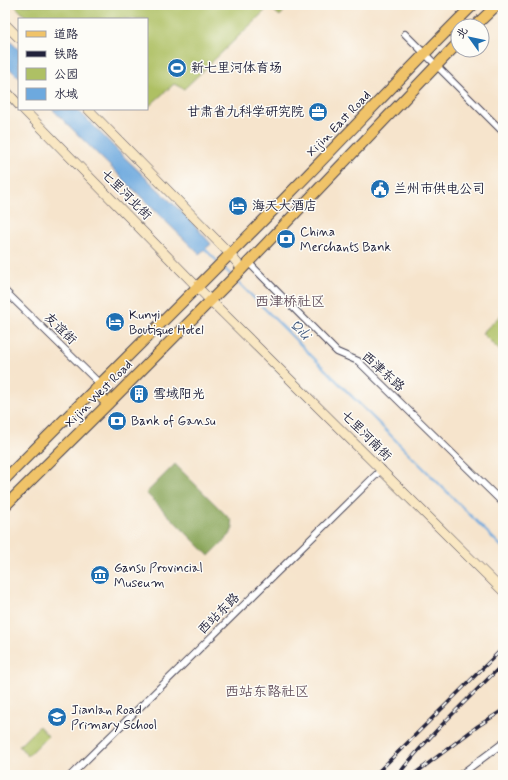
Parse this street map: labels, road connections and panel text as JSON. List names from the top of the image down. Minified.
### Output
{"streets":{"main road":["Xijin East Road","Xijin West Road"],"street":["七里河北街","友谊街","西津东路","七里河南街","西站东路"]},"crossings":[["Xijin East Road","Xijin West Road"],["七里河北街","Xijin West Road"],["七里河北街","七里河南街"],["友谊街","Xijin West Road"],["西津东路","Xijin West Road"],["Xijin West Road","七里河南街"],["七里河南街","西站东路"]],"districts":["西津桥社区","西站东路社区"],"water":["Qili"],"places":{"sports":["新七里河体育场"],"office":["甘肃省九科学研究院"],"public building":["兰州市供电公司"],"hotel":["海天大酒店","Kunyi Boutique Hotel"],"bank":["China Merchants Bank","Bank of Gansu"],"building":["雪域阳光"],"museum":["Gansu Provincial Museum"],"school or university":["Jianlan Road Primary School"]},"legend":["道路","铁路","公园","水域"],"north":"top left"}
